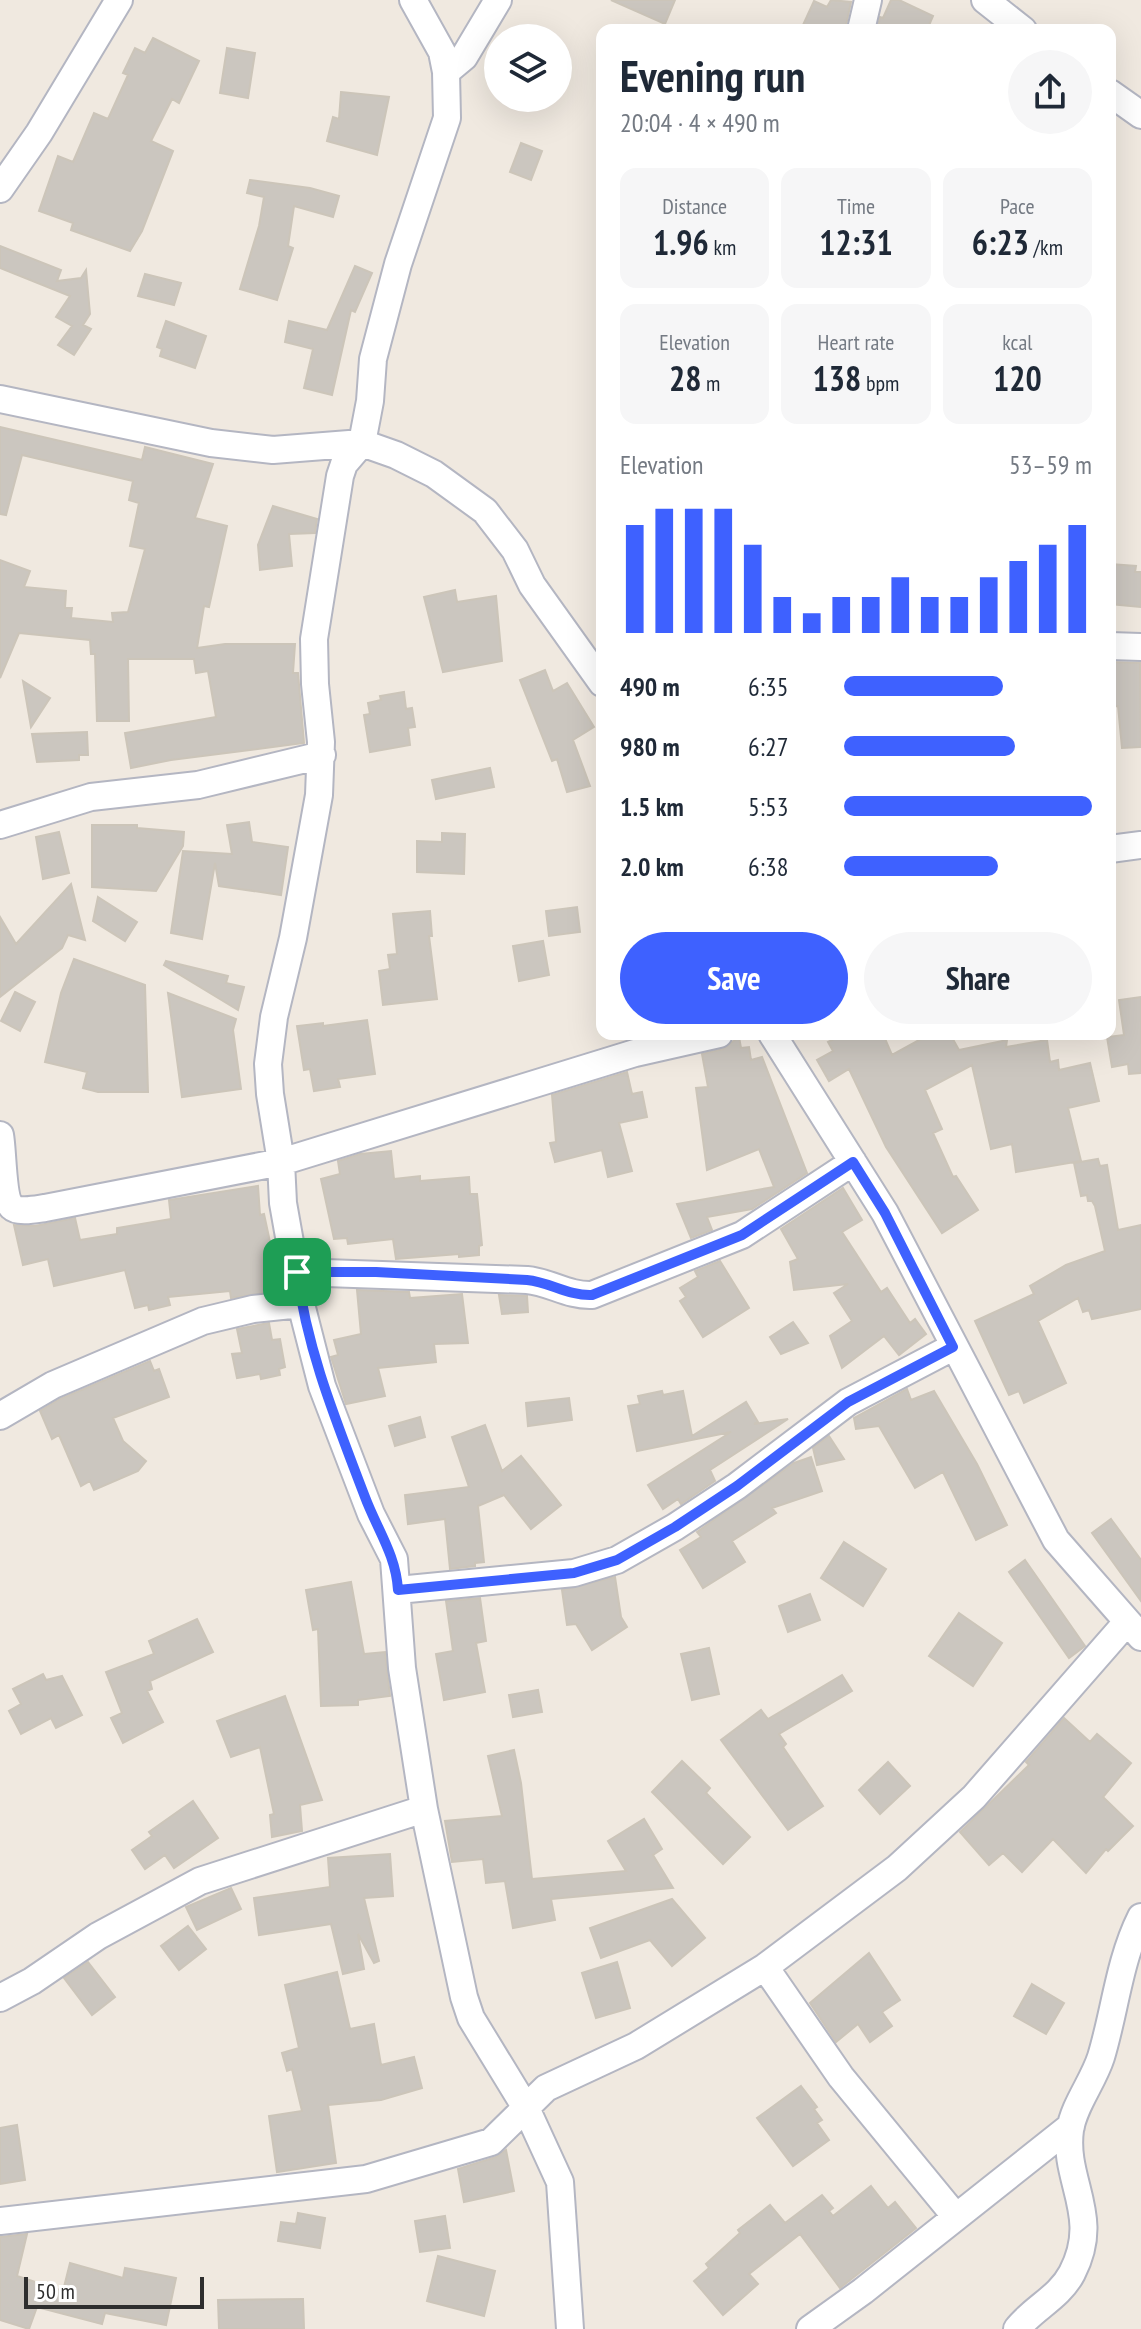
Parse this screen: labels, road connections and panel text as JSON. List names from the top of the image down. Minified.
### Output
{"scale_bar":"50 m","page":{"heading":["Evening run","20:04 · 4 × 490 m"],"stats":[["Distance","1.96 km"],["Time","12:31"],["Pace","6:23 /km"],["Elevation","28 m"],["Heart rate","138 bpm"],["kcal","120"]],"chart":["Elevation","53–59 m"],"list":[{"name":"490 m","note":"6:35"},{"name":"980 m","note":"6:27"},{"name":"1.5 km","note":"5:53"},{"name":"2.0 km","note":"6:38"}],"buttons":["Save","Share"],"scale":"50 m"}}
